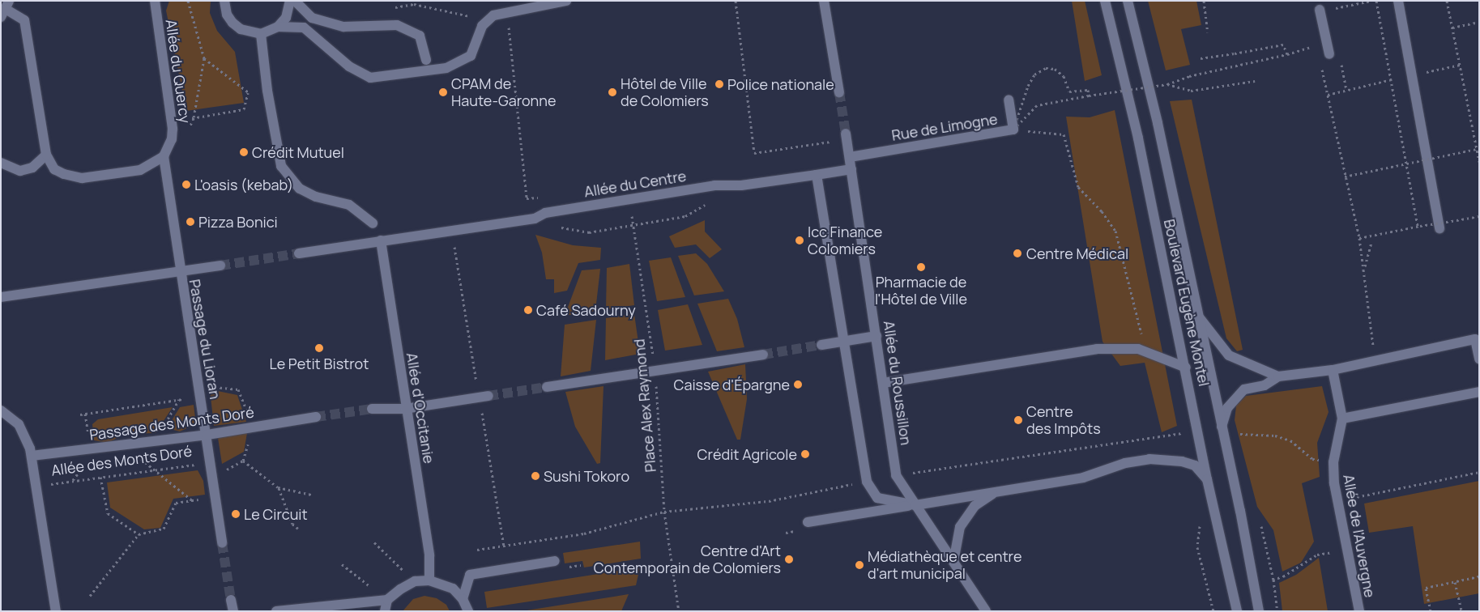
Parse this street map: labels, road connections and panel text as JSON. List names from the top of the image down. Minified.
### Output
{"streets":{"street":["Allée du Quercy","Rue de Limogne","Allée du Centre","Boulevard Eugène Montel","Passage du Lioran","Allée du Roussillon","Allée d'Occitanie","Passage des Monts Doré","Allée des Monts Doré","Allée de l'Auvergne"],"path":["Place Alex Raymond"]},"crossings":[["Allée du Quercy","Passage du Lioran"],["Rue de Limogne","Allée du Roussillon"],["Allée du Centre","Allée du Roussillon"],["Allée du Centre","Place Alex Raymond"],["Allée du Centre","Allée d'Occitanie"],["Passage du Lioran","Passage des Monts Doré"],["Passage du Lioran","Allée des Monts Doré"],["Passage des Monts Doré","Allée des Monts Doré"]],"places":["Police nationale","CPAM de Haute-Garonne","Hôtel de Ville de Colomiers","Crédit Mutuel","L'oasis (kebab)","Pizza Bonici","Icc Finance Colomiers","Centre Médical","Pharmacie de l'Hôtel de Ville","Café Sadourny","Le Petit Bistrot","Caisse d'Épargne","Centre des Impôts","Crédit Agricole","Sushi Tokoro","Le Circuit","Centre d'Art Contemporain de Colomiers","Médiathèque et centre d'art municipal"]}
